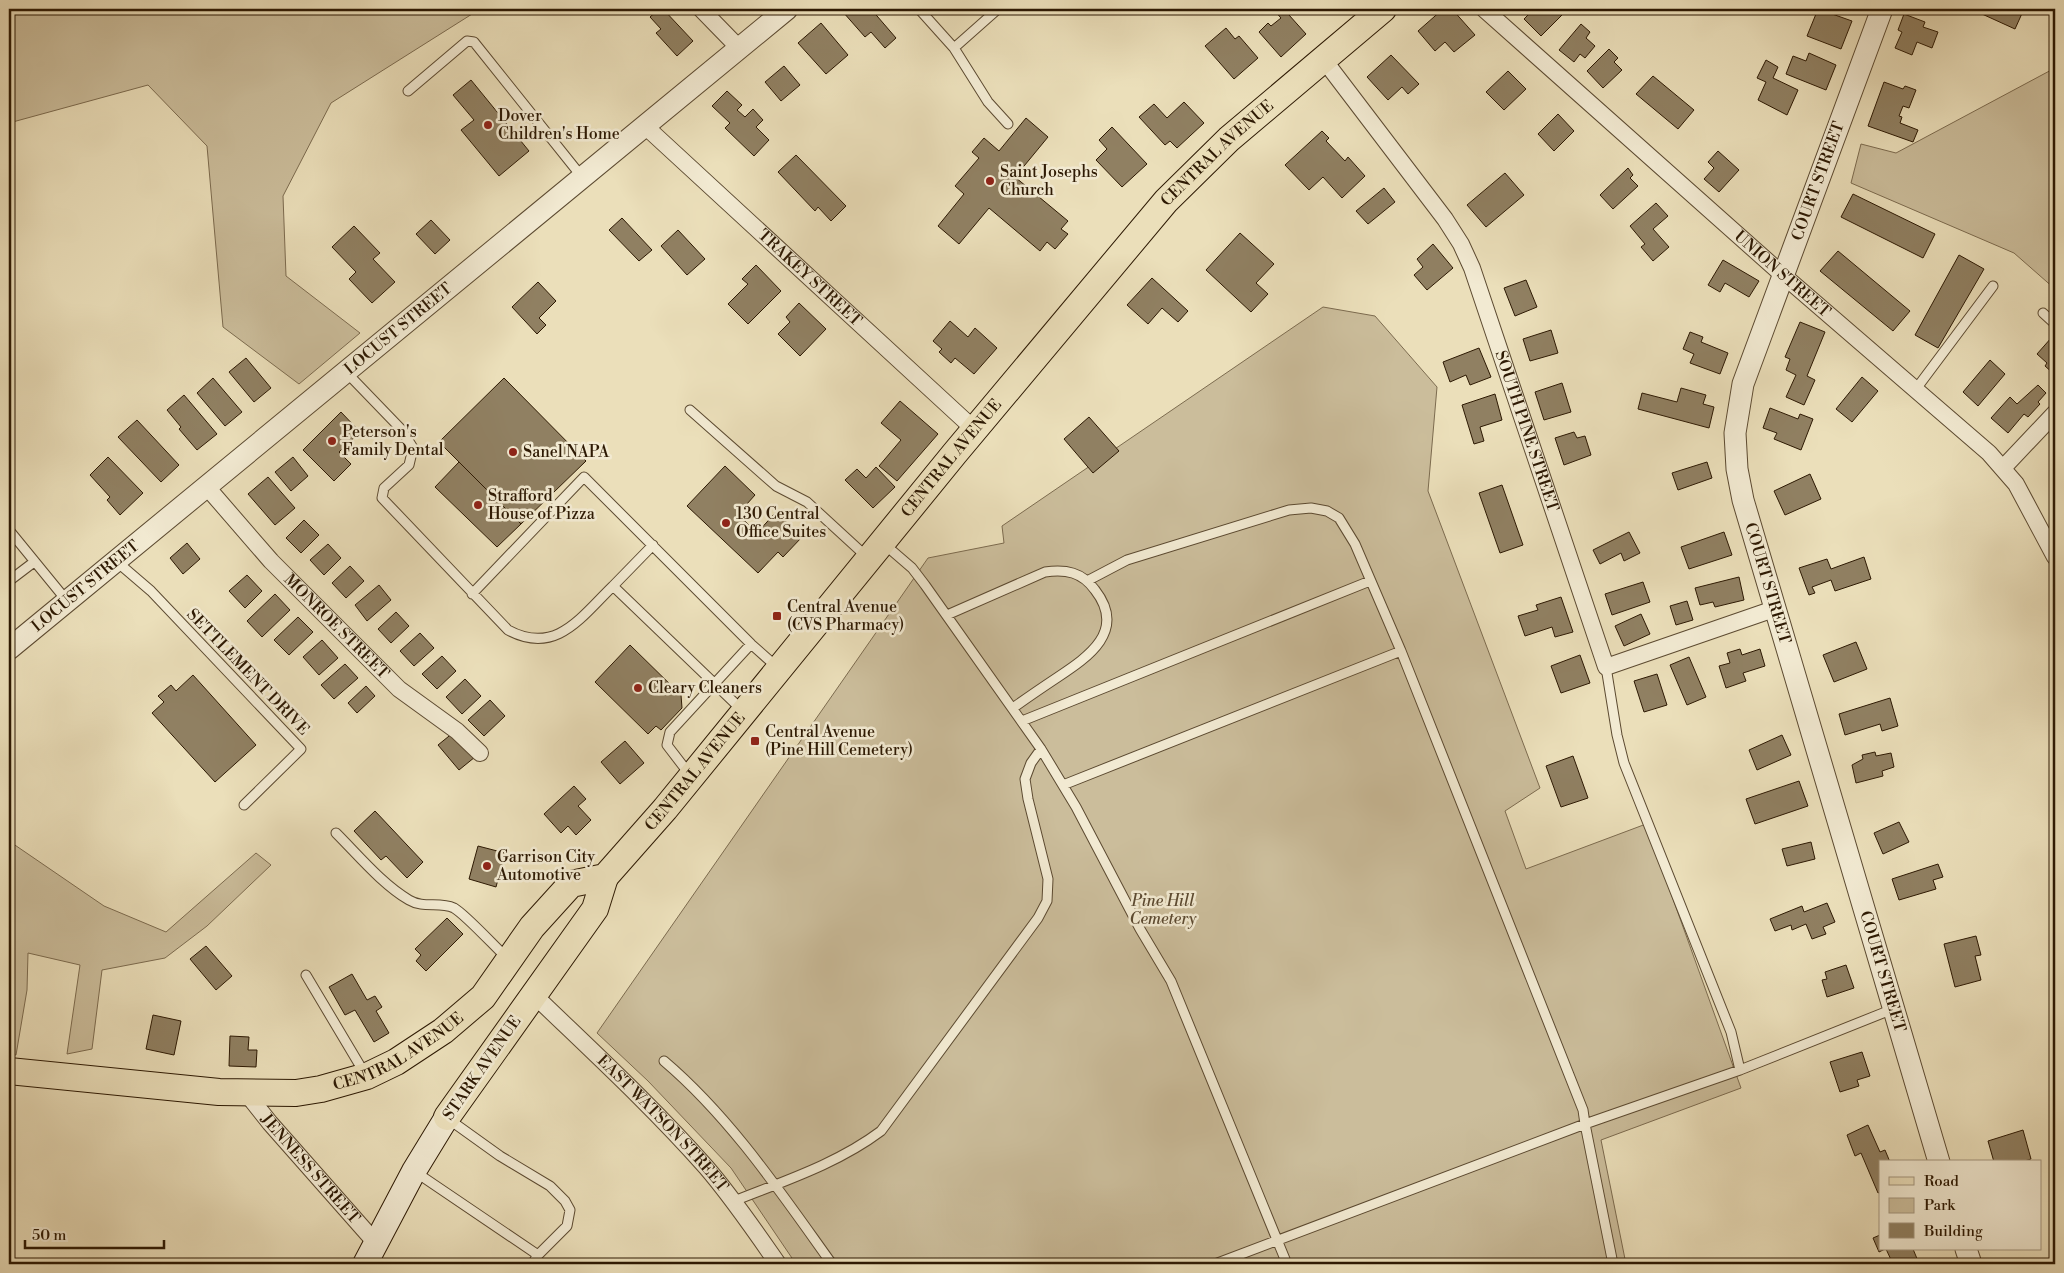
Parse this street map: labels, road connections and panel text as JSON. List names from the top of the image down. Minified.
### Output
{"streets":{"main road":["CENTRAL AVENUE","STARK AVENUE"],"street":["COURT STREET","UNION STREET","TRAKEY STREET","LOCUST STREET","SOUTH PINE STREET","MONROE STREET","EAST WATSON STREET","JENNESS STREET"],"lane":["SETTLEMENT DRIVE"]},"crossings":[["CENTRAL AVENUE","TRAKEY STREET"],["CENTRAL AVENUE","SOUTH PINE STREET"],["CENTRAL AVENUE","STARK AVENUE"],["CENTRAL AVENUE","JENNESS STREET"],["COURT STREET","UNION STREET"],["TRAKEY STREET","LOCUST STREET"],["LOCUST STREET","MONROE STREET"],["LOCUST STREET","SETTLEMENT DRIVE"],["STARK AVENUE","EAST WATSON STREET"],["STARK AVENUE","JENNESS STREET"]],"parks":["Pine Hill Cemetery"],"places":{"other":["Dover Children's Home","Saint Josephs Church","Peterson's Family Dental","Sanel NAPA","Strafford House of Pizza","130 Central Office Suites","Cleary Cleaners","Garrison City Automotive"],"transit":["Central Avenue (CVS Pharmacy)","Central Avenue (Pine Hill Cemetery)"]},"legend":["Road","Park","Building"],"scale_bar":"50 m"}
